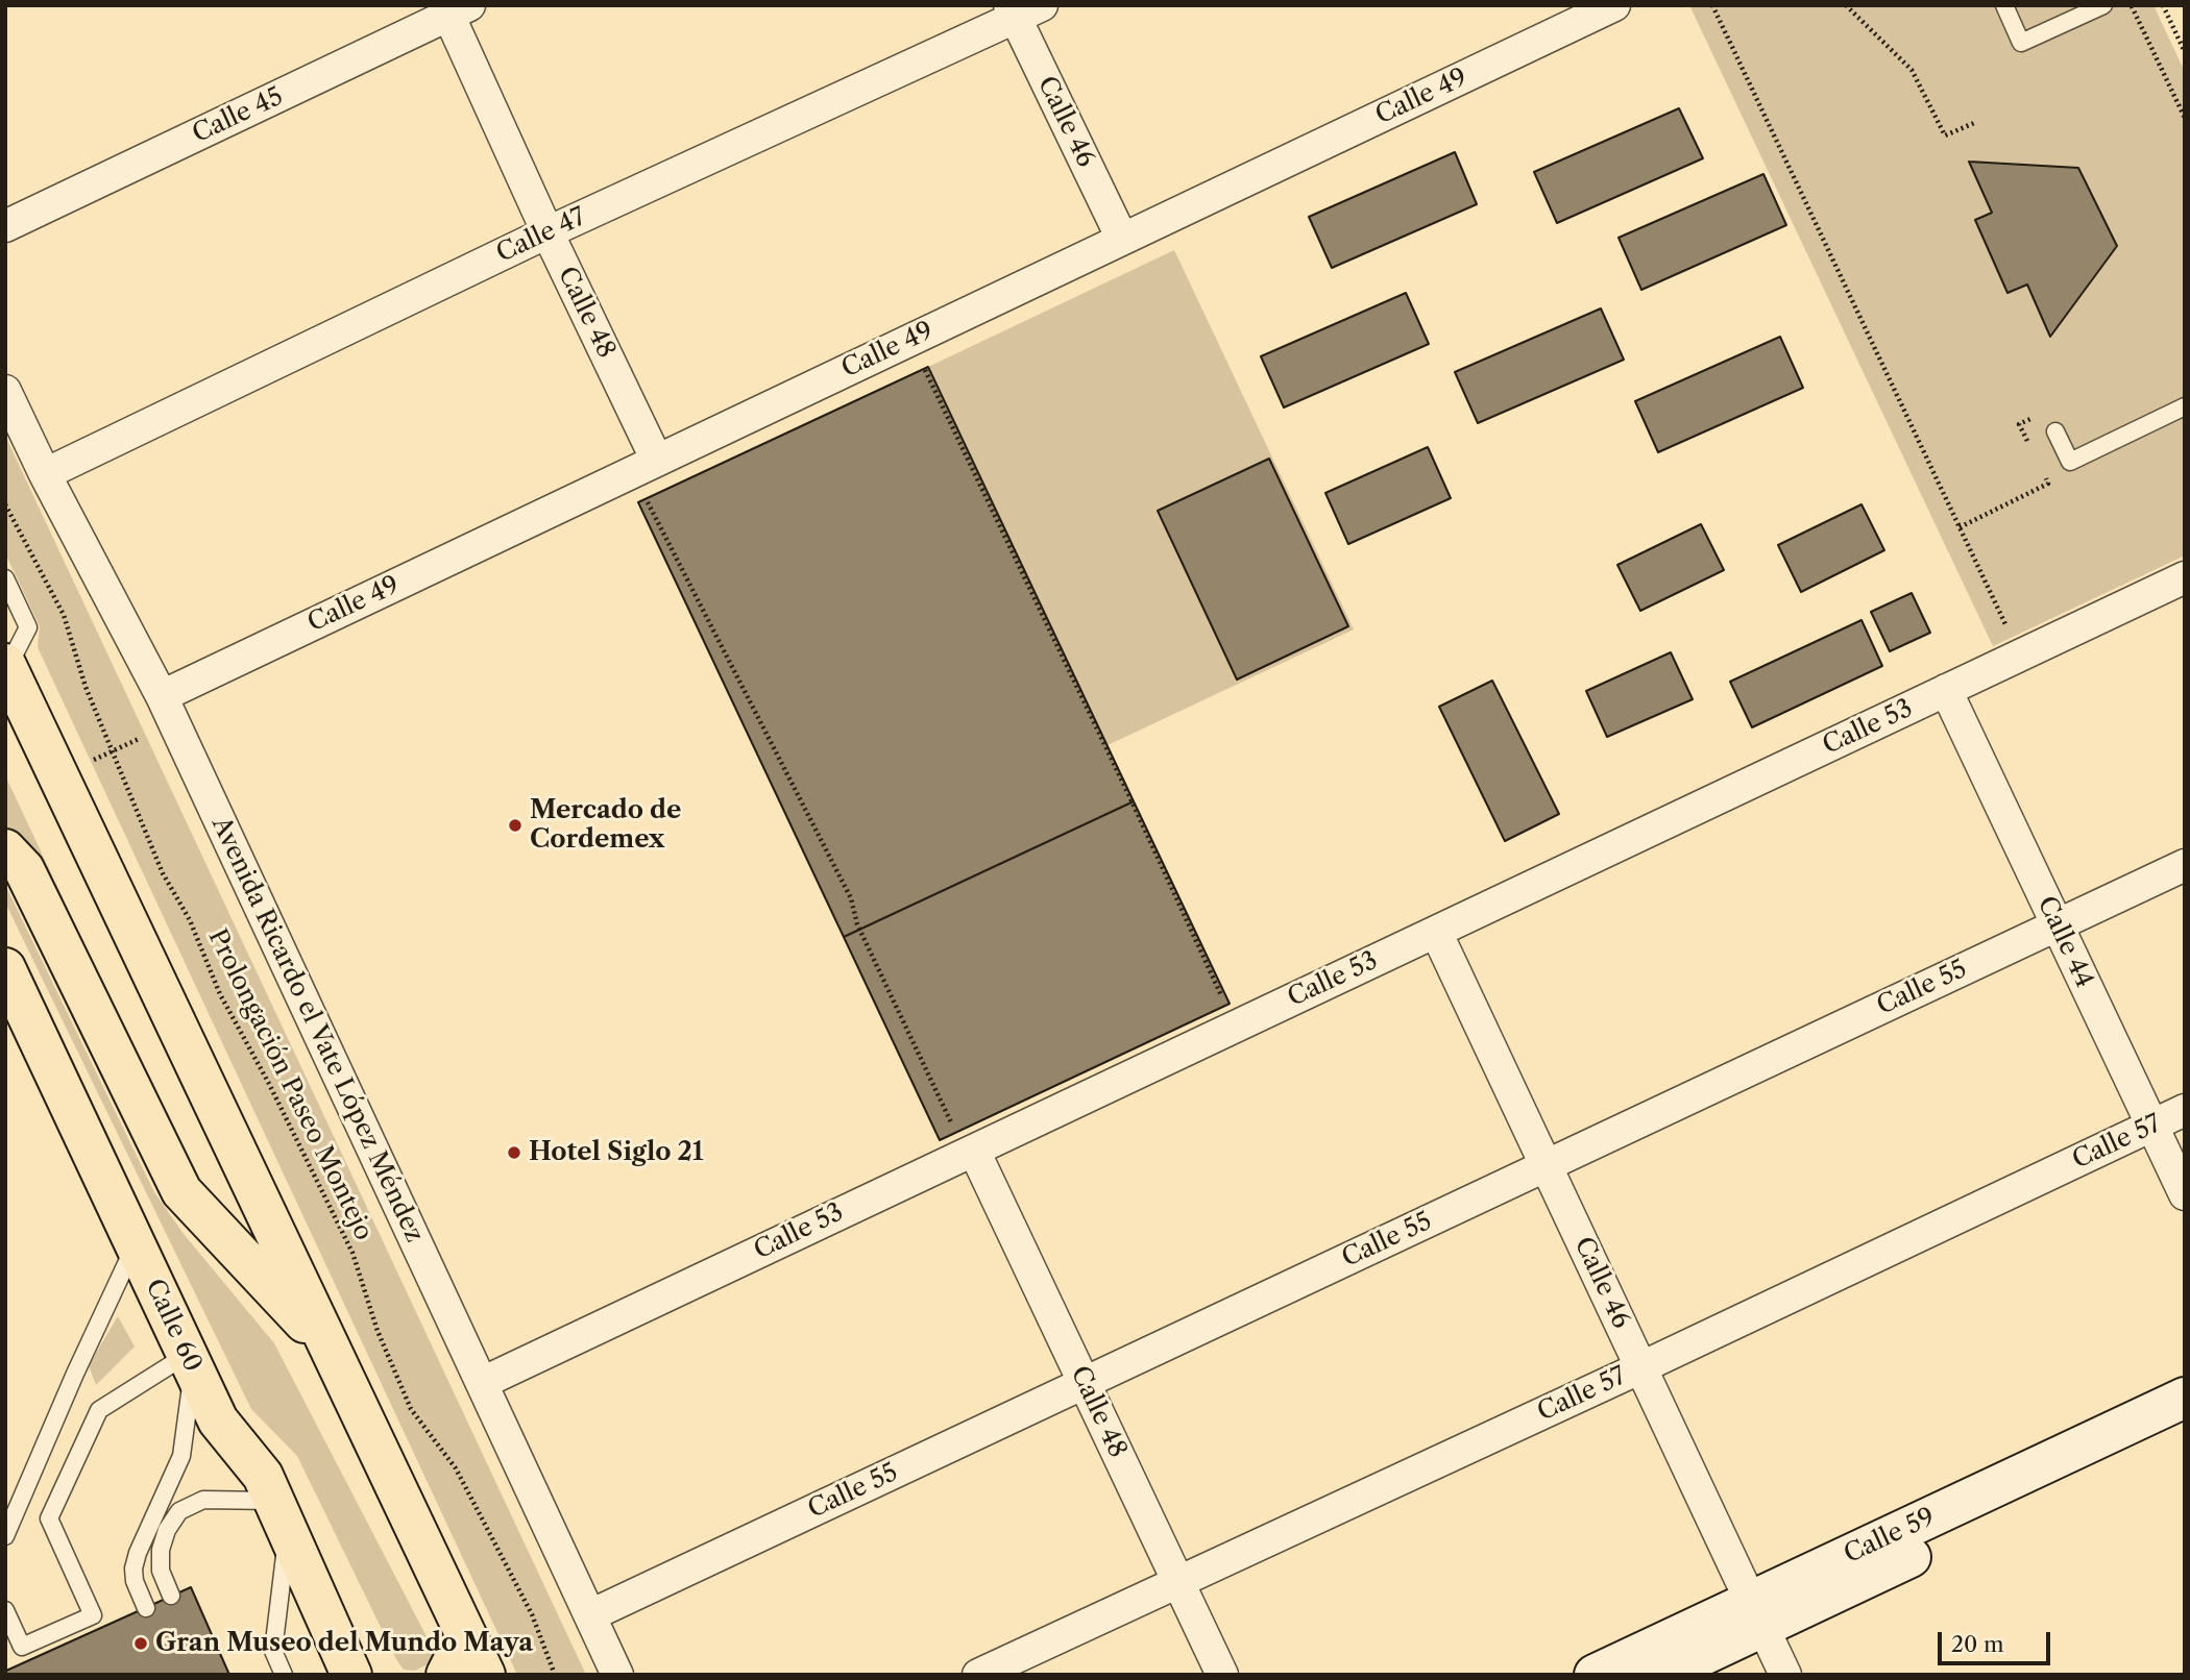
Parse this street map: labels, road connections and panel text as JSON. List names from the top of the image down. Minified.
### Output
{"streets":{"main road":["Calle 60"],"street":["Calle 49","Calle 45","Calle 46","Calle 47","Calle 48","Calle 53","Calle 44","Calle 55","Avenida Ricardo el Vate López Méndez","Calle 57","Calle 59"],"path":["Prolongación Paseo Montejo"]},"crossings":[["Calle 49","Calle 46"],["Calle 49","Calle 48"],["Calle 49","Avenida Ricardo el Vate López Méndez"],["Calle 45","Calle 48"],["Calle 46","Calle 47"],["Calle 46","Calle 53"],["Calle 46","Calle 55"],["Calle 46","Calle 57"],["Calle 46","Calle 59"],["Calle 47","Calle 48"],["Calle 47","Avenida Ricardo el Vate López Méndez"],["Calle 48","Calle 53"],["Calle 48","Calle 55"],["Calle 48","Calle 57"],["Calle 53","Calle 44"],["Calle 53","Avenida Ricardo el Vate López Méndez"],["Calle 44","Calle 55"],["Calle 44","Calle 57"],["Calle 55","Avenida Ricardo el Vate López Méndez"]],"places":["Mercado de Cordemex","Hotel Siglo 21","Gran Museo del Mundo Maya"],"scale_bar":"20 m"}
